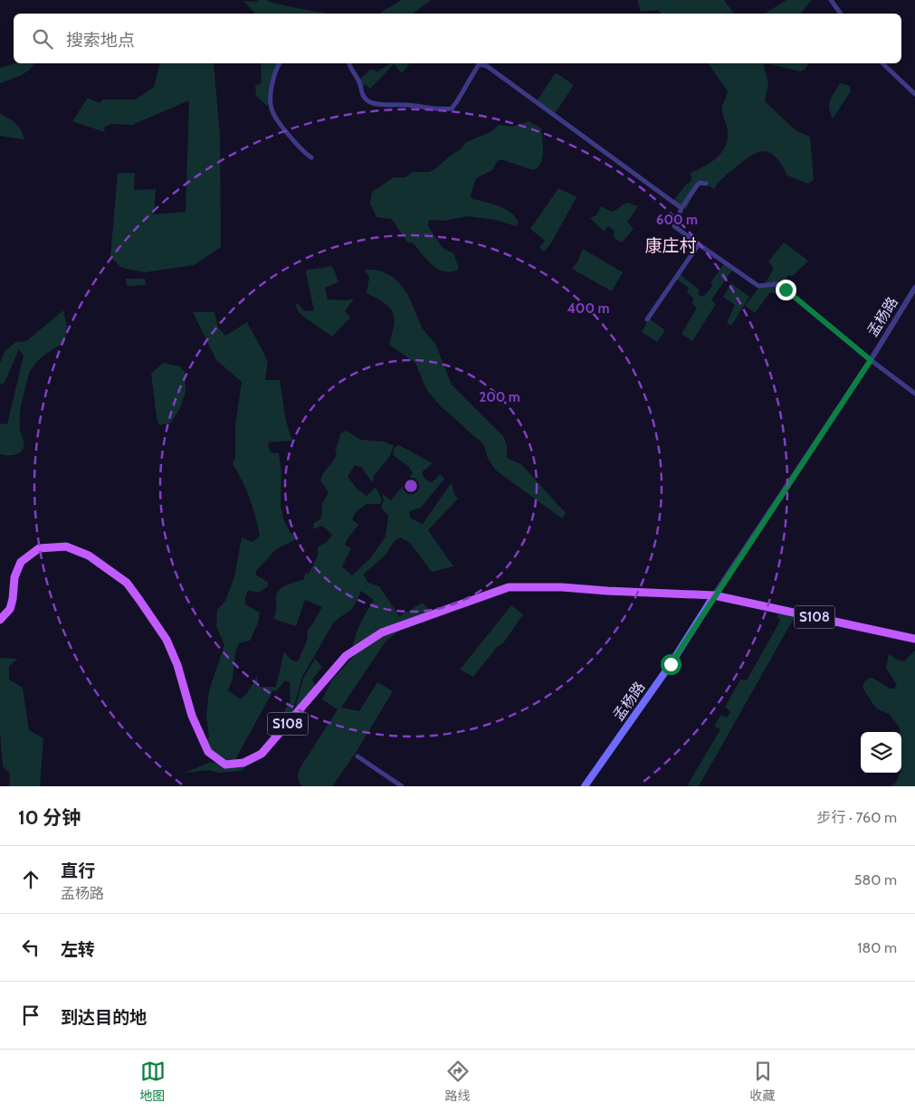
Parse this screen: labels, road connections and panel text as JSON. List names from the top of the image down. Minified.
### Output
{"streets":{"main road":["孟杨路","S108"]},"crossings":[["孟杨路","S108"]],"districts":["康庄村"],"page":{"search":"搜索地点","heading":["10 分钟","步行 · 760 m"],"list":[["直行","孟杨路","580 m"],["左转","180 m"],"到达目的地"],"nav":["地图","路线","收藏"]},"rings":["600 m","400 m","200 m"]}
